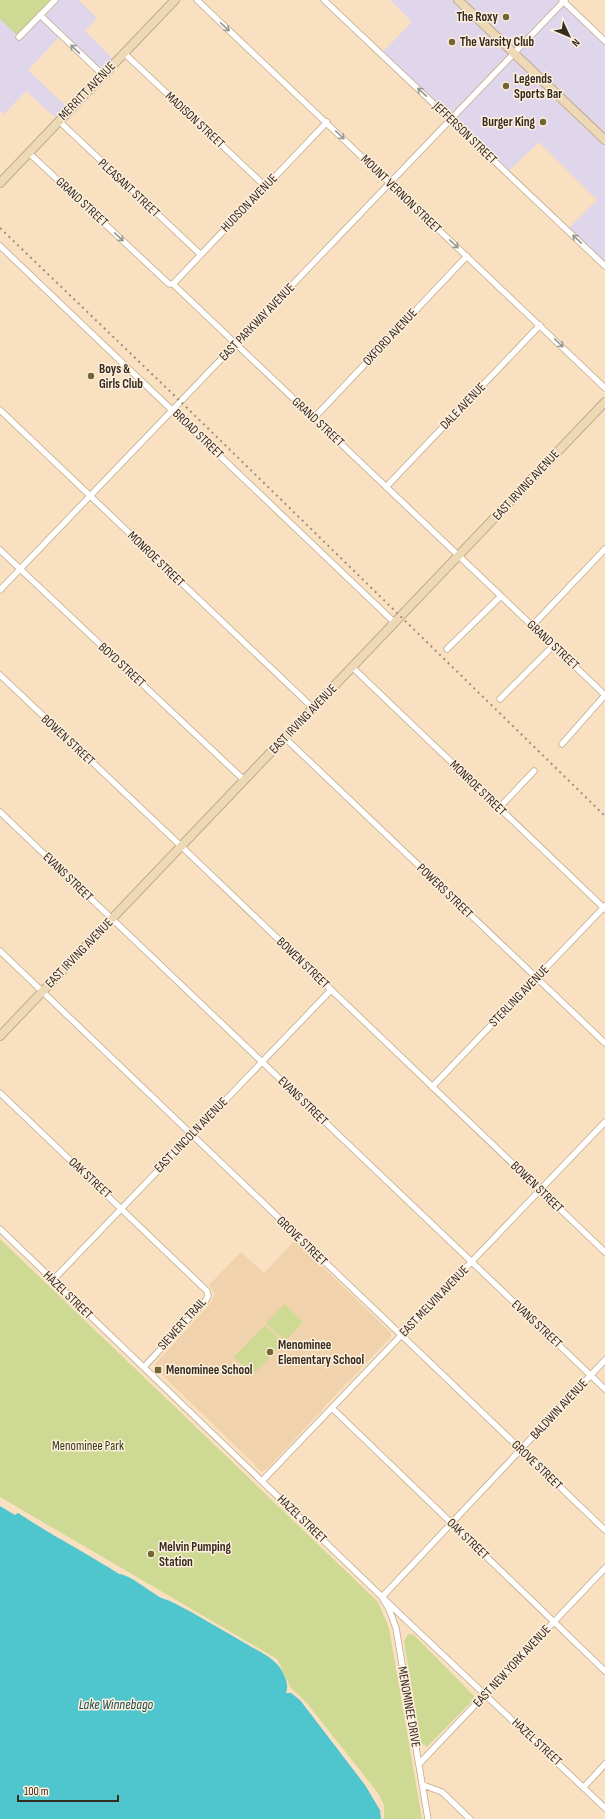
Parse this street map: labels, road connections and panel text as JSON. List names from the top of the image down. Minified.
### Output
{"streets":{"street":["MERRITT AVENUE","MADISON STREET","JEFFERSON STREET","PLEASANT STREET","MOUNT VERNON STREET","GRAND STREET","HUDSON AVENUE","EAST PARKWAY AVENUE","OXFORD AVENUE","DALE AVENUE","BROAD STREET","EAST IRVING AVENUE","MONROE STREET","BOYD STREET","BOWEN STREET","EVANS STREET","POWERS STREET","STERLING AVENUE","EAST LINCOLN AVENUE","OAK STREET","GROVE STREET","HAZEL STREET","EAST MELVIN AVENUE","SIEWERT TRAIL","BALDWIN AVENUE","EAST NEW YORK AVENUE","MENOMINEE DRIVE"]},"crossings":[["MERRITT AVENUE","MADISON STREET"],["MERRITT AVENUE","PLEASANT STREET"],["MERRITT AVENUE","GRAND STREET"],["MADISON STREET","HUDSON AVENUE"],["JEFFERSON STREET","EAST PARKWAY AVENUE"],["PLEASANT STREET","HUDSON AVENUE"],["MOUNT VERNON STREET","HUDSON AVENUE"],["MOUNT VERNON STREET","EAST PARKWAY AVENUE"],["MOUNT VERNON STREET","OXFORD AVENUE"],["MOUNT VERNON STREET","DALE AVENUE"],["GRAND STREET","HUDSON AVENUE"],["GRAND STREET","EAST PARKWAY AVENUE"],["GRAND STREET","OXFORD AVENUE"],["GRAND STREET","DALE AVENUE"],["GRAND STREET","EAST IRVING AVENUE"],["EAST PARKWAY AVENUE","BROAD STREET"],["EAST PARKWAY AVENUE","MONROE STREET"],["EAST PARKWAY AVENUE","BOYD STREET"],["BROAD STREET","EAST IRVING AVENUE"],["EAST IRVING AVENUE","MONROE STREET"],["EAST IRVING AVENUE","BOYD STREET"],["EAST IRVING AVENUE","BOWEN STREET"],["EAST IRVING AVENUE","EVANS STREET"],["EAST IRVING AVENUE","POWERS STREET"],["EAST IRVING AVENUE","GROVE STREET"],["MONROE STREET","STERLING AVENUE"],["BOWEN STREET","STERLING AVENUE"],["BOWEN STREET","EAST LINCOLN AVENUE"],["BOWEN STREET","EAST MELVIN AVENUE"],["EVANS STREET","EAST LINCOLN AVENUE"],["EVANS STREET","EAST MELVIN AVENUE"],["EVANS STREET","BALDWIN AVENUE"],["POWERS STREET","STERLING AVENUE"],["EAST LINCOLN AVENUE","OAK STREET"],["EAST LINCOLN AVENUE","GROVE STREET"],["EAST LINCOLN AVENUE","HAZEL STREET"],["OAK STREET","EAST MELVIN AVENUE"],["OAK STREET","SIEWERT TRAIL"],["OAK STREET","BALDWIN AVENUE"],["OAK STREET","EAST NEW YORK AVENUE"],["GROVE STREET","EAST MELVIN AVENUE"],["GROVE STREET","BALDWIN AVENUE"],["HAZEL STREET","EAST MELVIN AVENUE"],["HAZEL STREET","SIEWERT TRAIL"],["HAZEL STREET","BALDWIN AVENUE"],["HAZEL STREET","EAST NEW YORK AVENUE"],["HAZEL STREET","MENOMINEE DRIVE"],["BALDWIN AVENUE","MENOMINEE DRIVE"],["EAST NEW YORK AVENUE","MENOMINEE DRIVE"]],"one_way":["JEFFERSON STREET","MOUNT VERNON STREET"],"water":["Lake Winnebago"],"parks":["Menominee Park"],"places":{"other":["The Roxy","The Varsity Club","Legends Sports Bar","Burger King","Boys & Girls Club","Menominee Elementary School","Melvin Pumping Station"],"transit":["Menominee School"]},"scale_bar":"100 m","north":"bottom right"}
